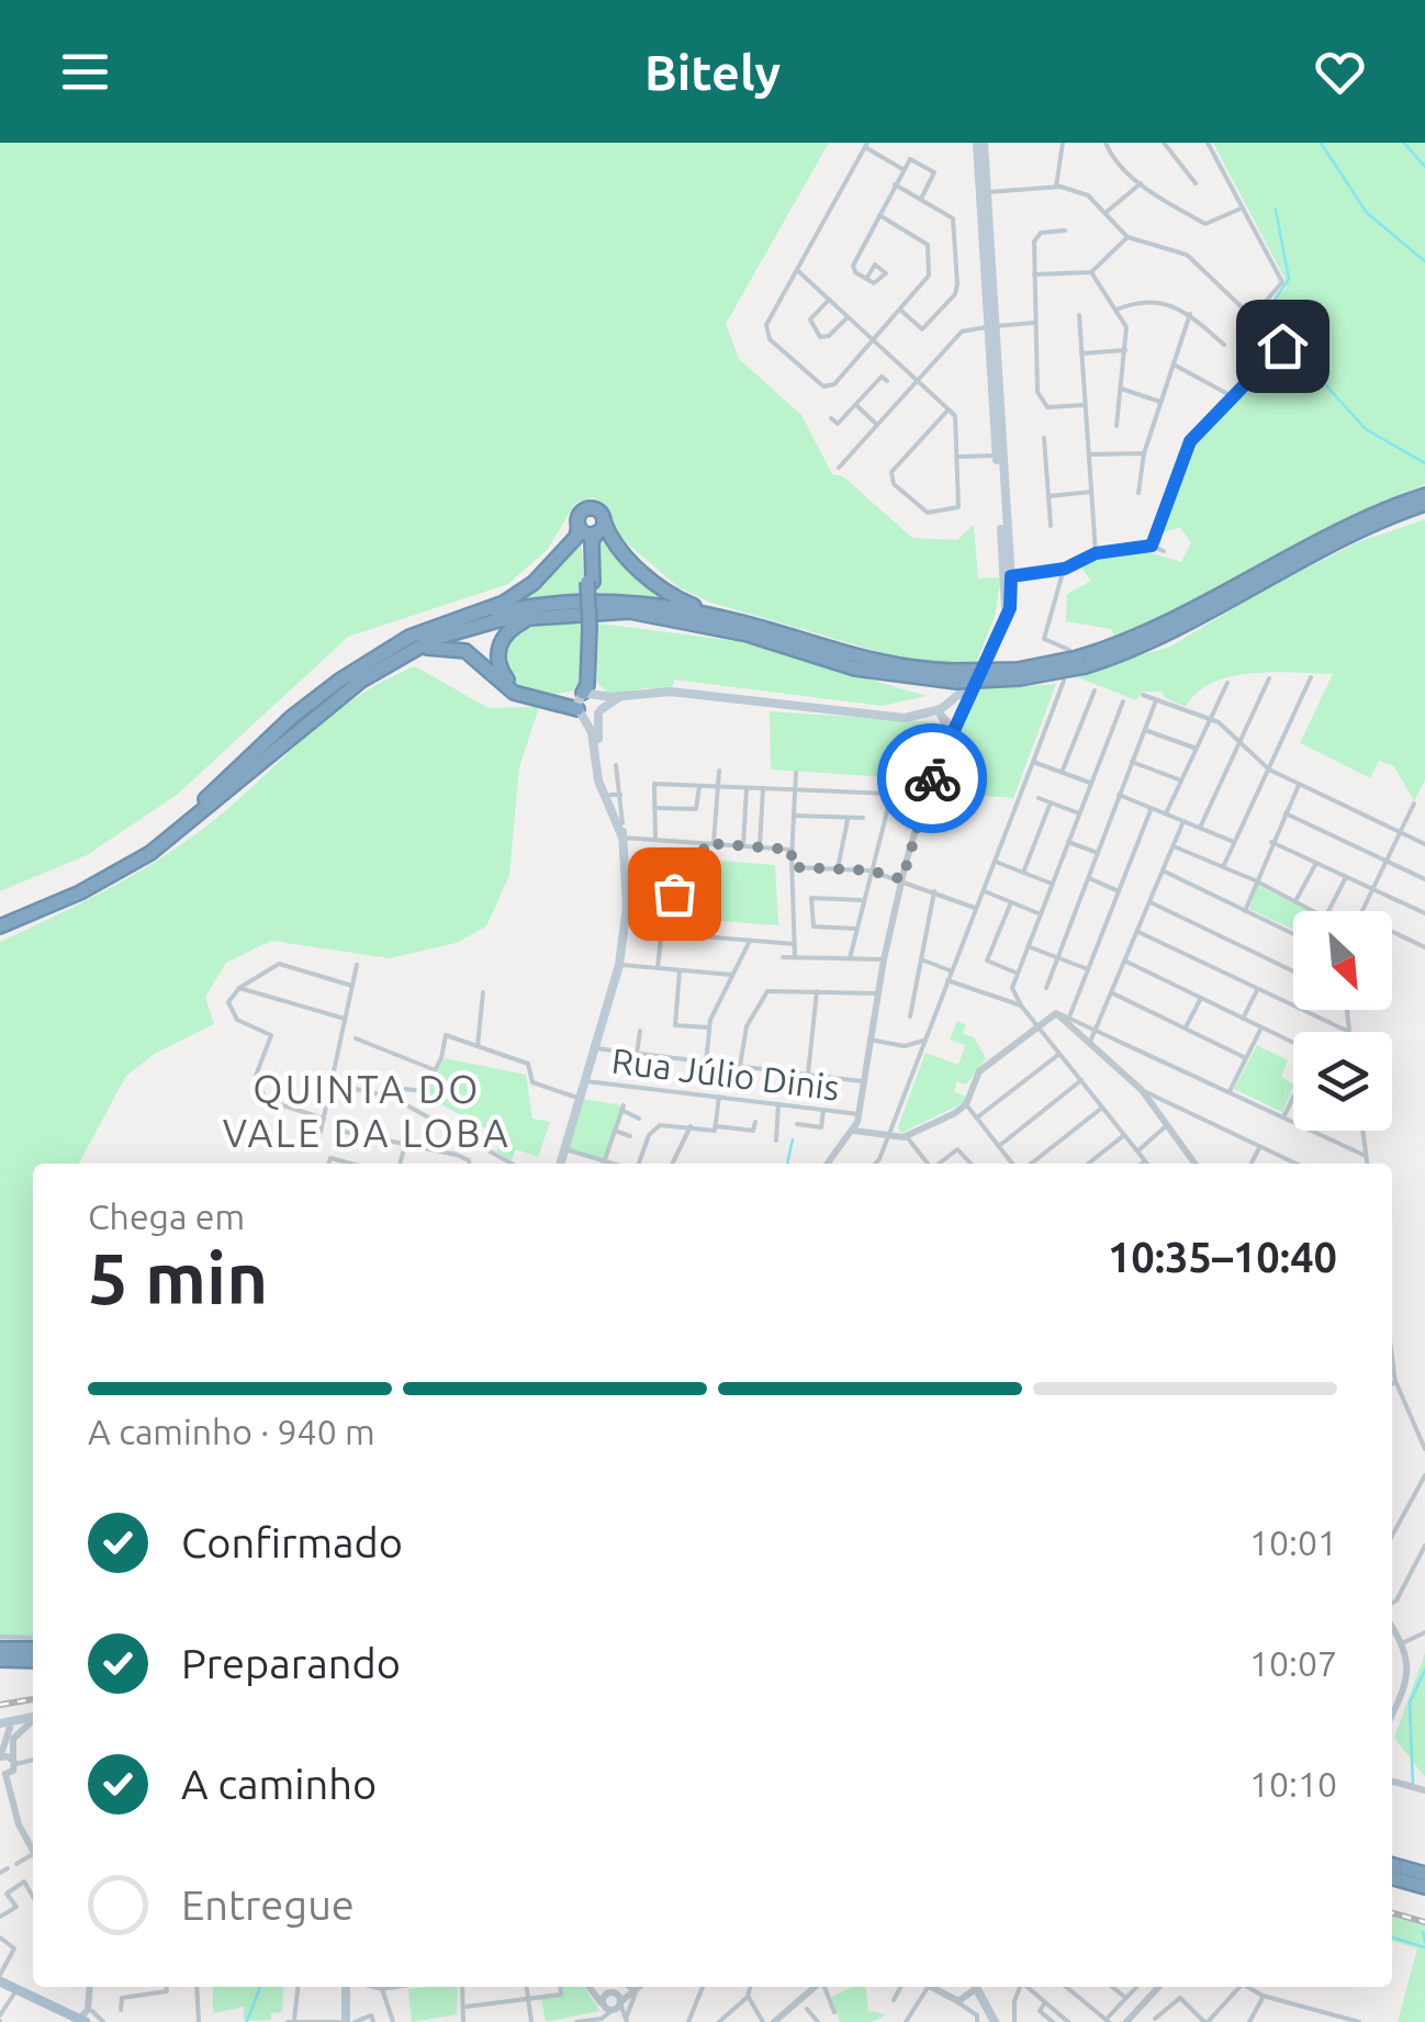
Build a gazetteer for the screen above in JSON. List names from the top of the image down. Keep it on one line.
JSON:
{"streets":{"street":["Rua Júlio Dinis"]},"districts":["QUINTA DO VALE DA LOBA"],"north":"bottom right","page":{"header":"Bitely","heading":["5 min","Chega em","10:35–10:40"],"bar":"A caminho · 940 m","list":[["Confirmado","10:01"],["Preparando","10:07"],["A caminho","10:10"],"Entregue"]}}
